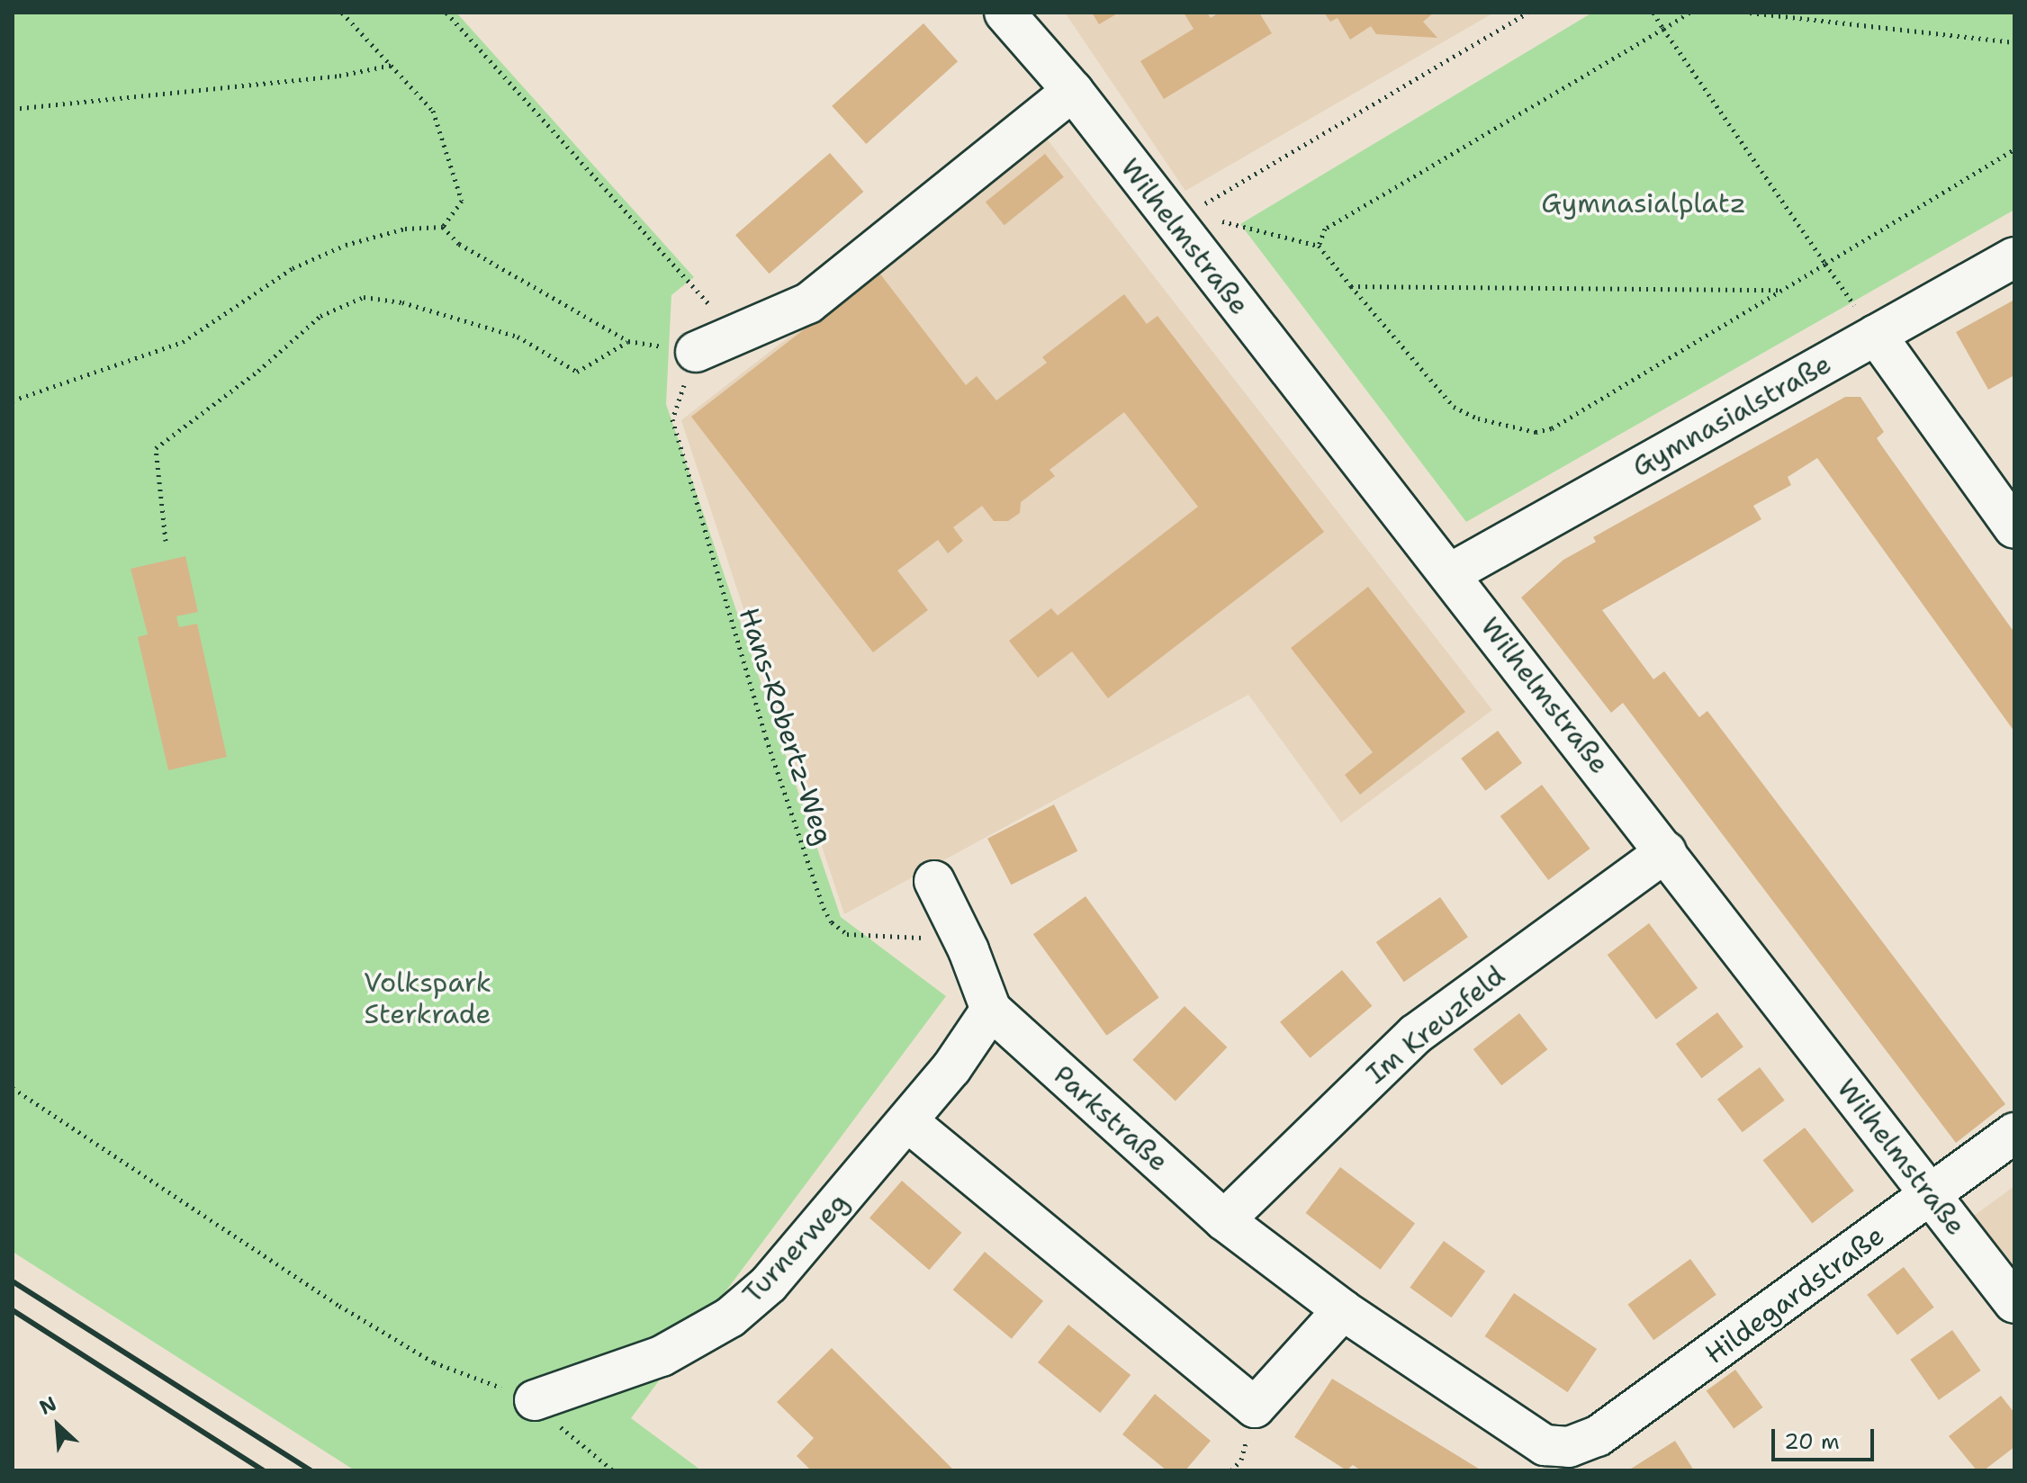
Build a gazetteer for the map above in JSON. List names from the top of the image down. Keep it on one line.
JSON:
{"streets":{"street":["Wilhelmstraße","Gymnasialstraße","Im Kreuzfeld","Parkstraße","Turnerweg","Hildegardstraße"],"path":["Hans-Robertz-Weg"]},"crossings":[["Wilhelmstraße","Gymnasialstraße"],["Wilhelmstraße","Im Kreuzfeld"],["Wilhelmstraße","Hildegardstraße"],["Im Kreuzfeld","Parkstraße"],["Parkstraße","Turnerweg"],["Parkstraße","Hildegardstraße"]],"parks":["Gymnasialplatz","Volkspark Sterkrade"],"scale_bar":"20 m","north":"top left"}
